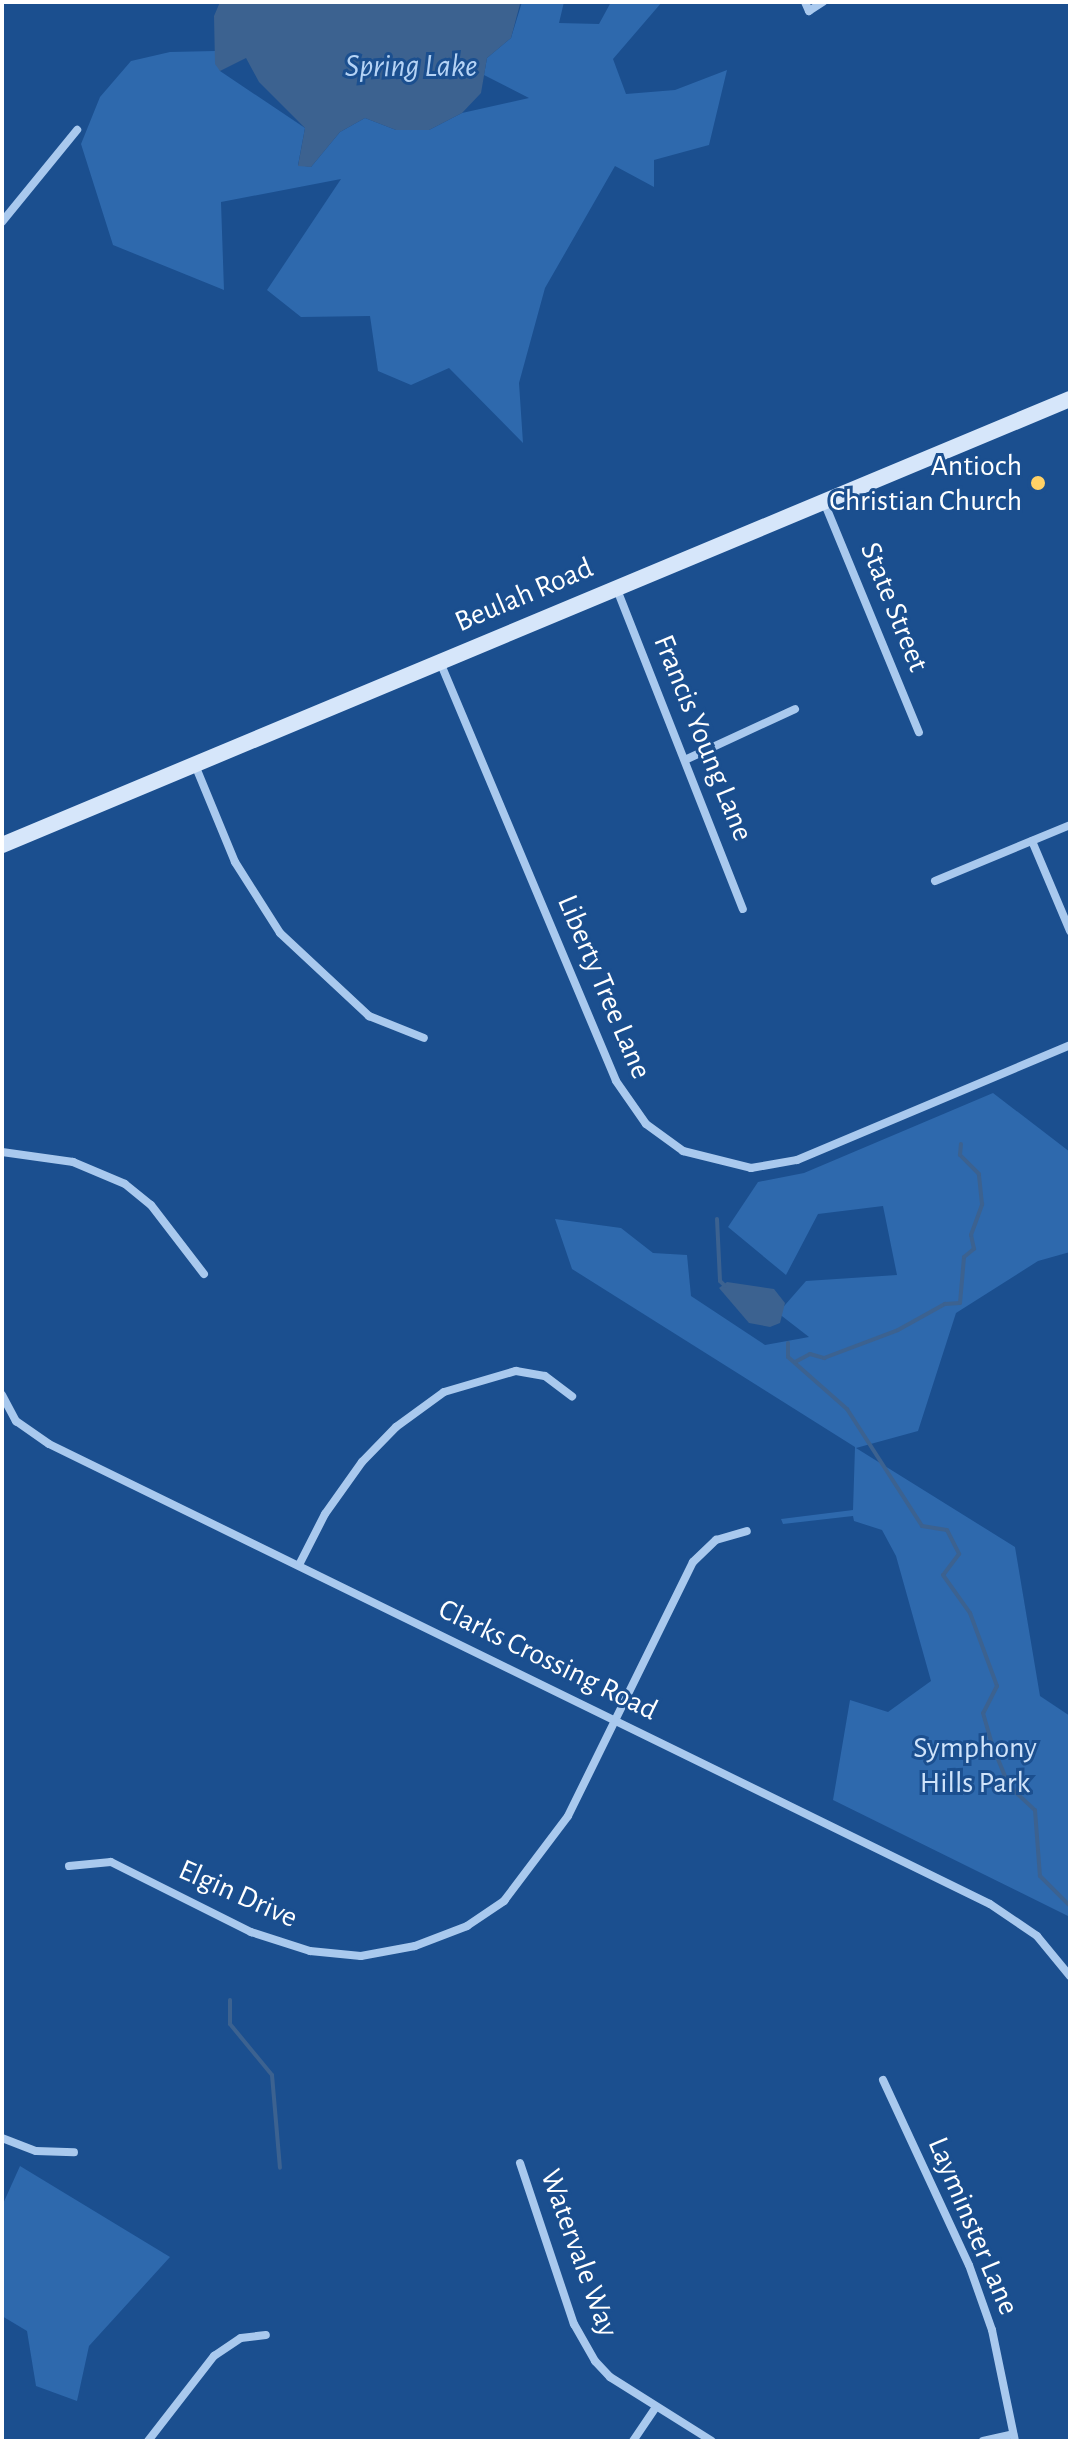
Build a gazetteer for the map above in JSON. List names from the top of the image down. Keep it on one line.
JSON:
{"streets":{"main road":["Beulah Road"],"street":["State Street","Francis Young Lane","Liberty Tree Lane","Clarks Crossing Road","Elgin Drive","Layminster Lane","Watervale Way"]},"crossings":[["Beulah Road","State Street"],["Beulah Road","Francis Young Lane"],["Beulah Road","Liberty Tree Lane"],["Clarks Crossing Road","Elgin Drive"]],"water":["Spring Lake"],"parks":["Symphony Hills Park"],"places":["Antioch Christian Church"]}
